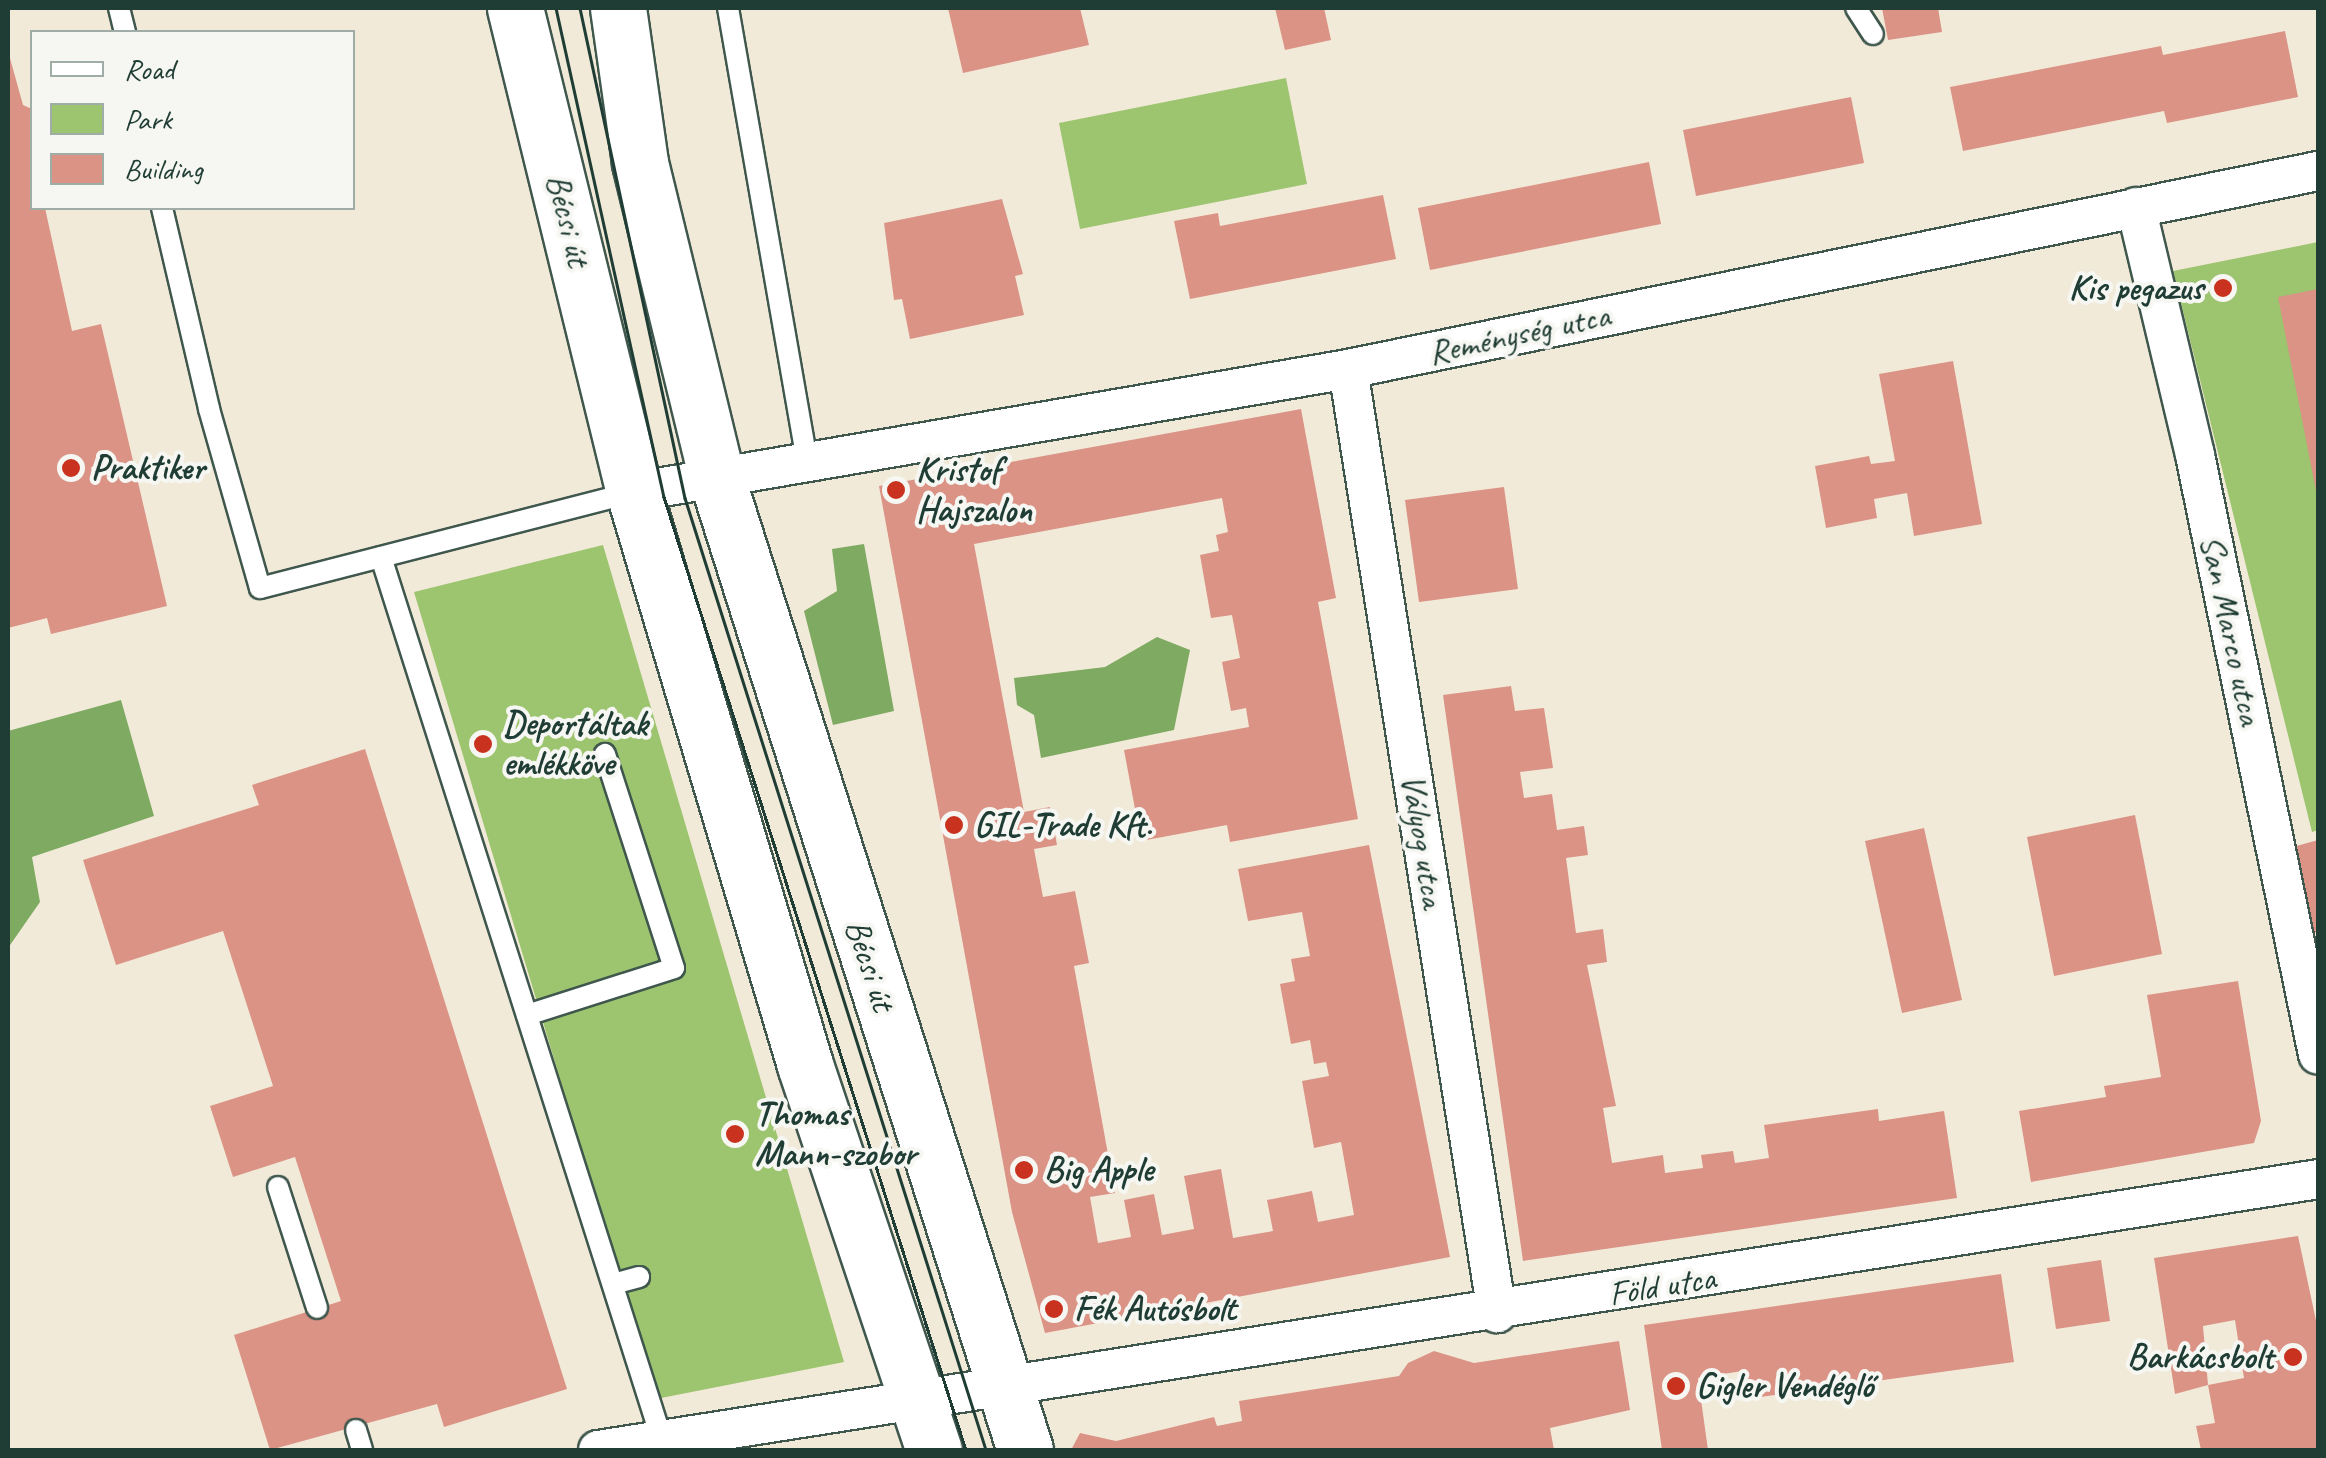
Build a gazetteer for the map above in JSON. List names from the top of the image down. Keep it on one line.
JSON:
{"streets":{"main road":["Bécsi út"],"street":["Reménység utca","San Marco utca","Vályog utca","Föld utca"]},"crossings":[["Bécsi út","Reménység utca"],["Bécsi út","Föld utca"],["Reménység utca","San Marco utca"],["Reménység utca","Vályog utca"],["Vályog utca","Föld utca"]],"places":["Kis pegazus","Praktiker","Kristof Hajszalon","Deportáltak emlékköve","GIL-Trade Kft.","Thomas Mann-szobor","Big Apple","Fék Autósbolt","Barkácsbolt","Gigler Vendéglő"],"legend":["Road","Park","Building"]}
